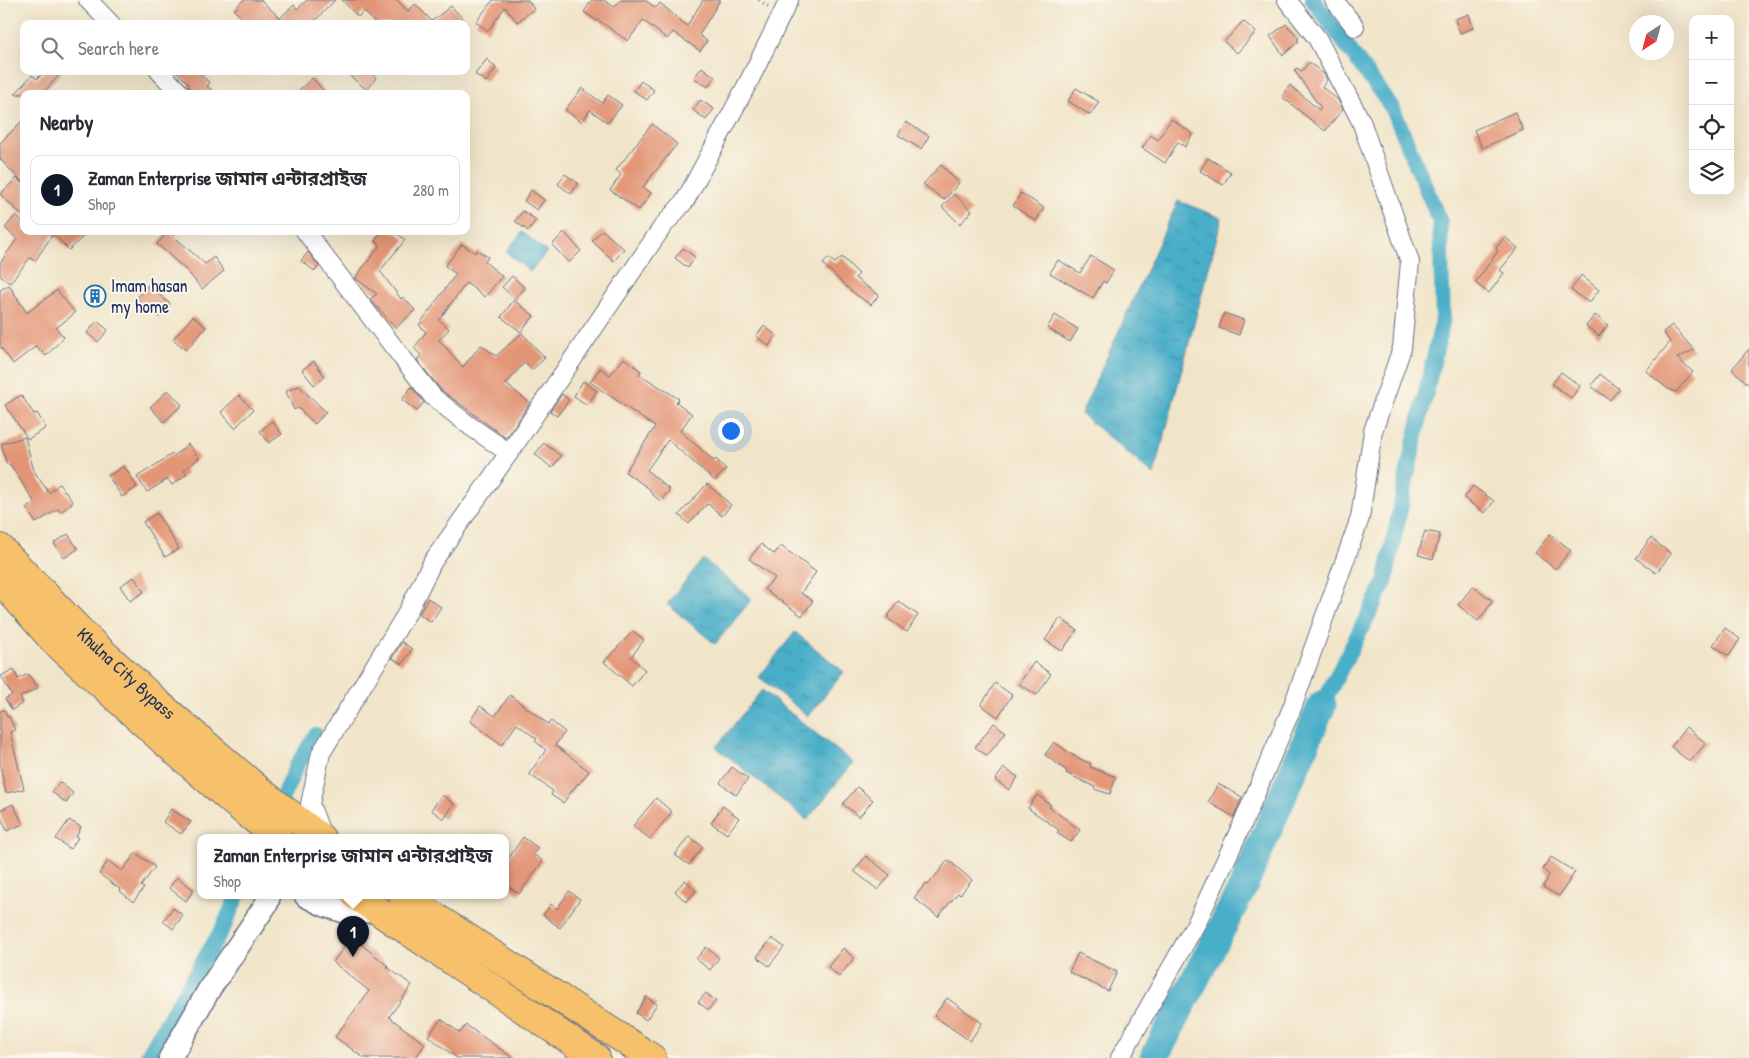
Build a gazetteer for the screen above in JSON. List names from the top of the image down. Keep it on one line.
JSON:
{"streets":{"highway":["Khulna City Bypass"]},"places":{"building":["Imam hasan my home"]},"north":"bottom left","page":{"map_buttons":["+","−"],"search":"Search here","heading":"Nearby","list":[{"mark":"1","name":"Zaman Enterprise জামান এন্টারপ্রাইজ","note":"Shop","value":"280 m"}],"popup":["Zaman Enterprise জামান এন্টারপ্রাইজ","Shop"],"pins":"1"}}
